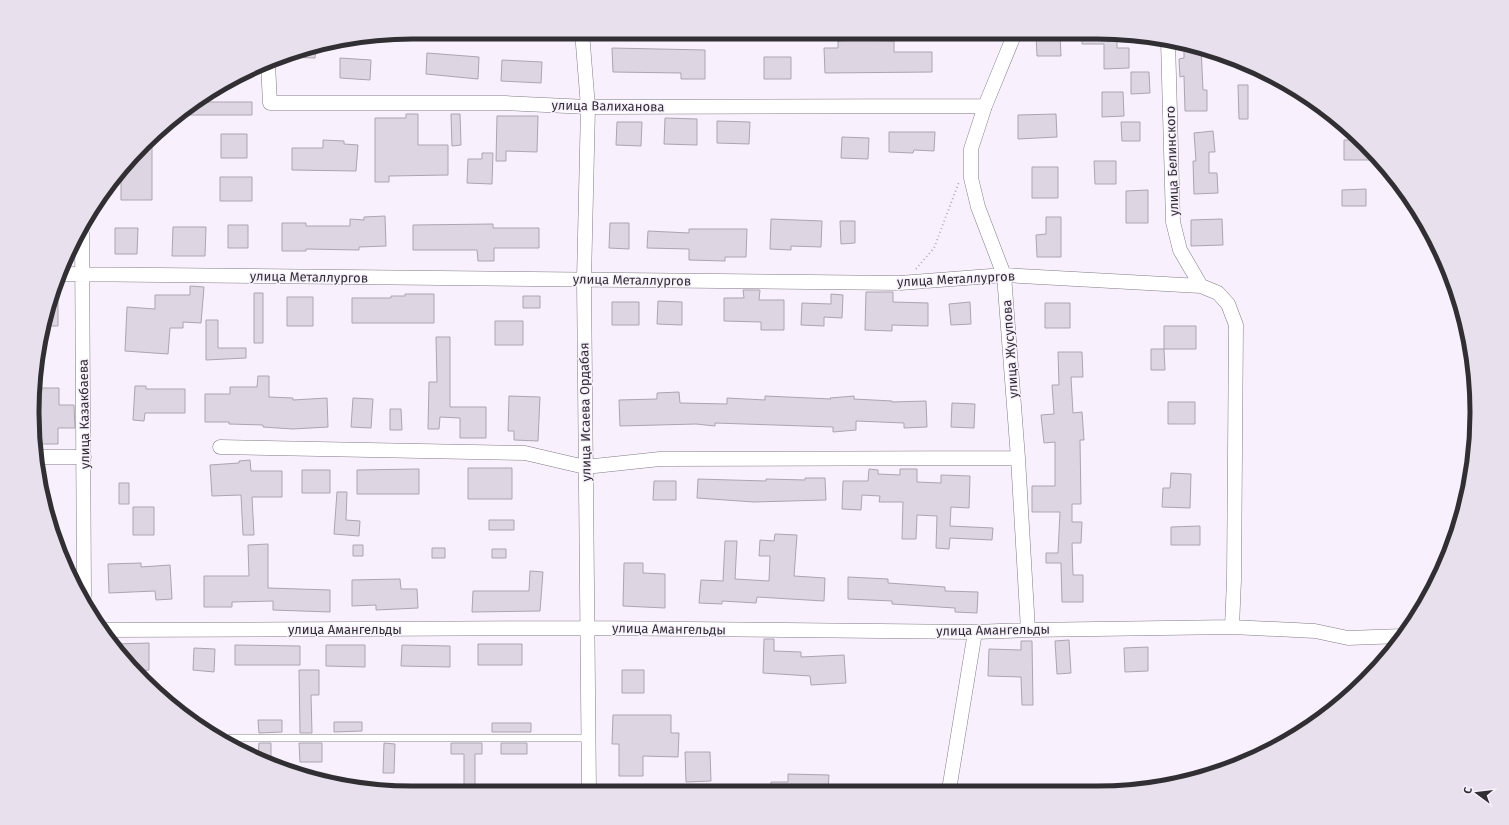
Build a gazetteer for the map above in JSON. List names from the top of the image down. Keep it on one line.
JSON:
{"streets":{"street":["улица Валиханова","улица Белинского","улица Металлургов","улица Жусупова","улица Исаева Ордабая","улица Казакбаева","улица Амангельды"]},"crossings":[["улица Валиханова","улица Жусупова"],["улица Валиханова","улица Исаева Ордабая"],["улица Белинского","улица Металлургов"],["улица Металлургов","улица Жусупова"],["улица Металлургов","улица Исаева Ордабая"],["улица Металлургов","улица Казакбаева"],["улица Жусупова","улица Амангельды"],["улица Исаева Ордабая","улица Амангельды"]],"north":"left"}
